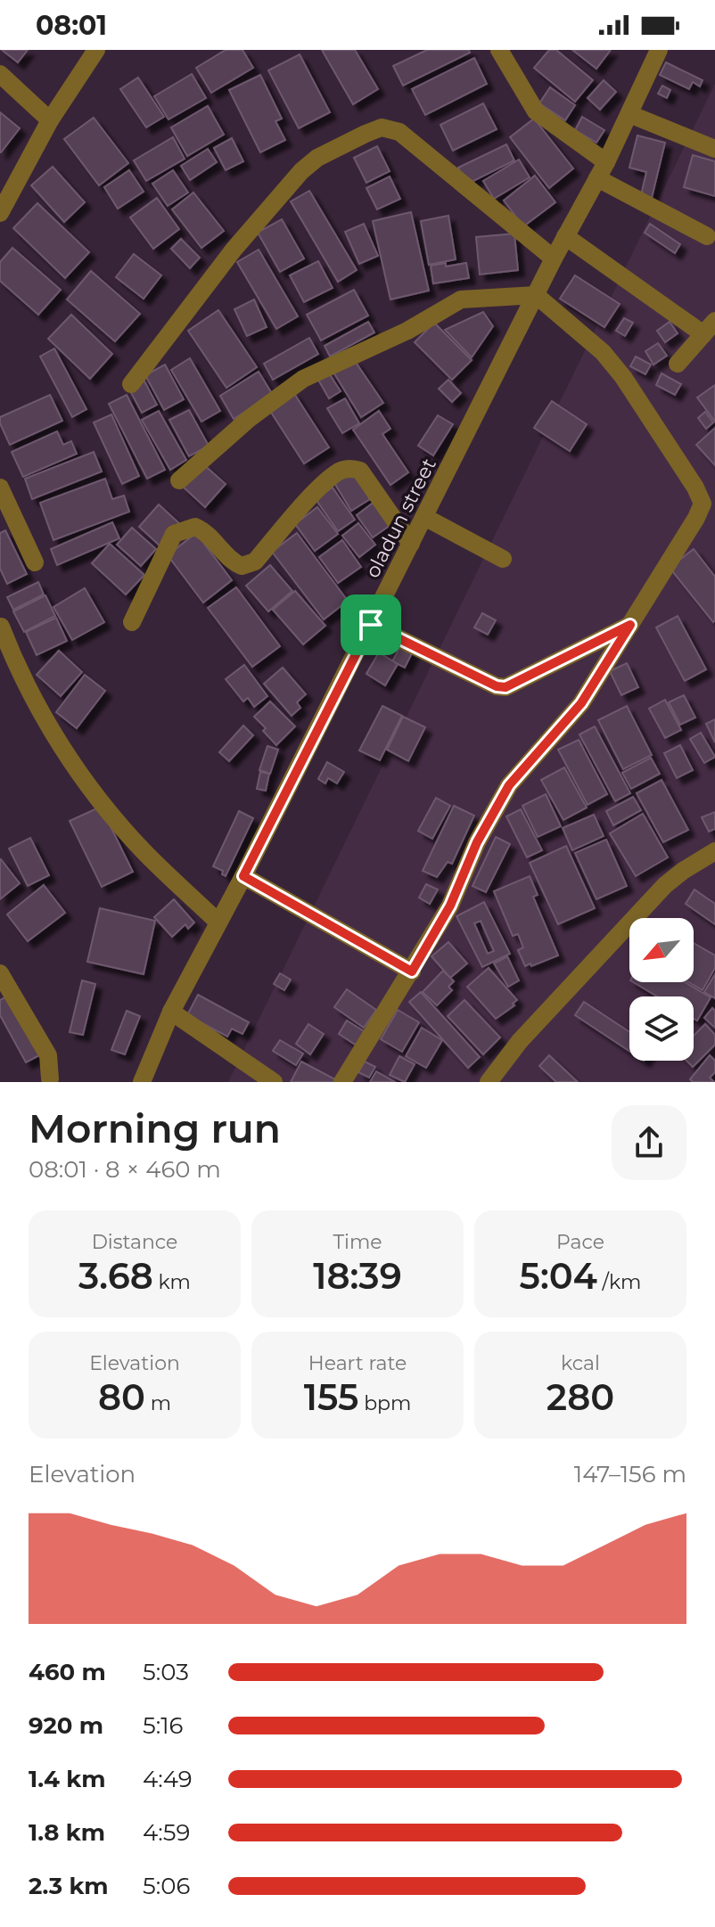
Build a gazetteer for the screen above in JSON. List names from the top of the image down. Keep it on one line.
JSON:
{"streets":{"street":["oladun street"]},"north":"bottom left","page":{"status":"08:01","heading":["Morning run","08:01 · 8 × 460 m"],"stats":[["Distance","3.68 km"],["Time","18:39"],["Pace","5:04 /km"],["Elevation","80 m"],["Heart rate","155 bpm"],["kcal","280"]],"chart":["Elevation","147–156 m"],"list":[{"name":"460 m","note":"5:03"},{"name":"920 m","note":"5:16"},{"name":"1.4 km","note":"4:49"},{"name":"1.8 km","note":"4:59"},{"name":"2.3 km","note":"5:06"}]}}
